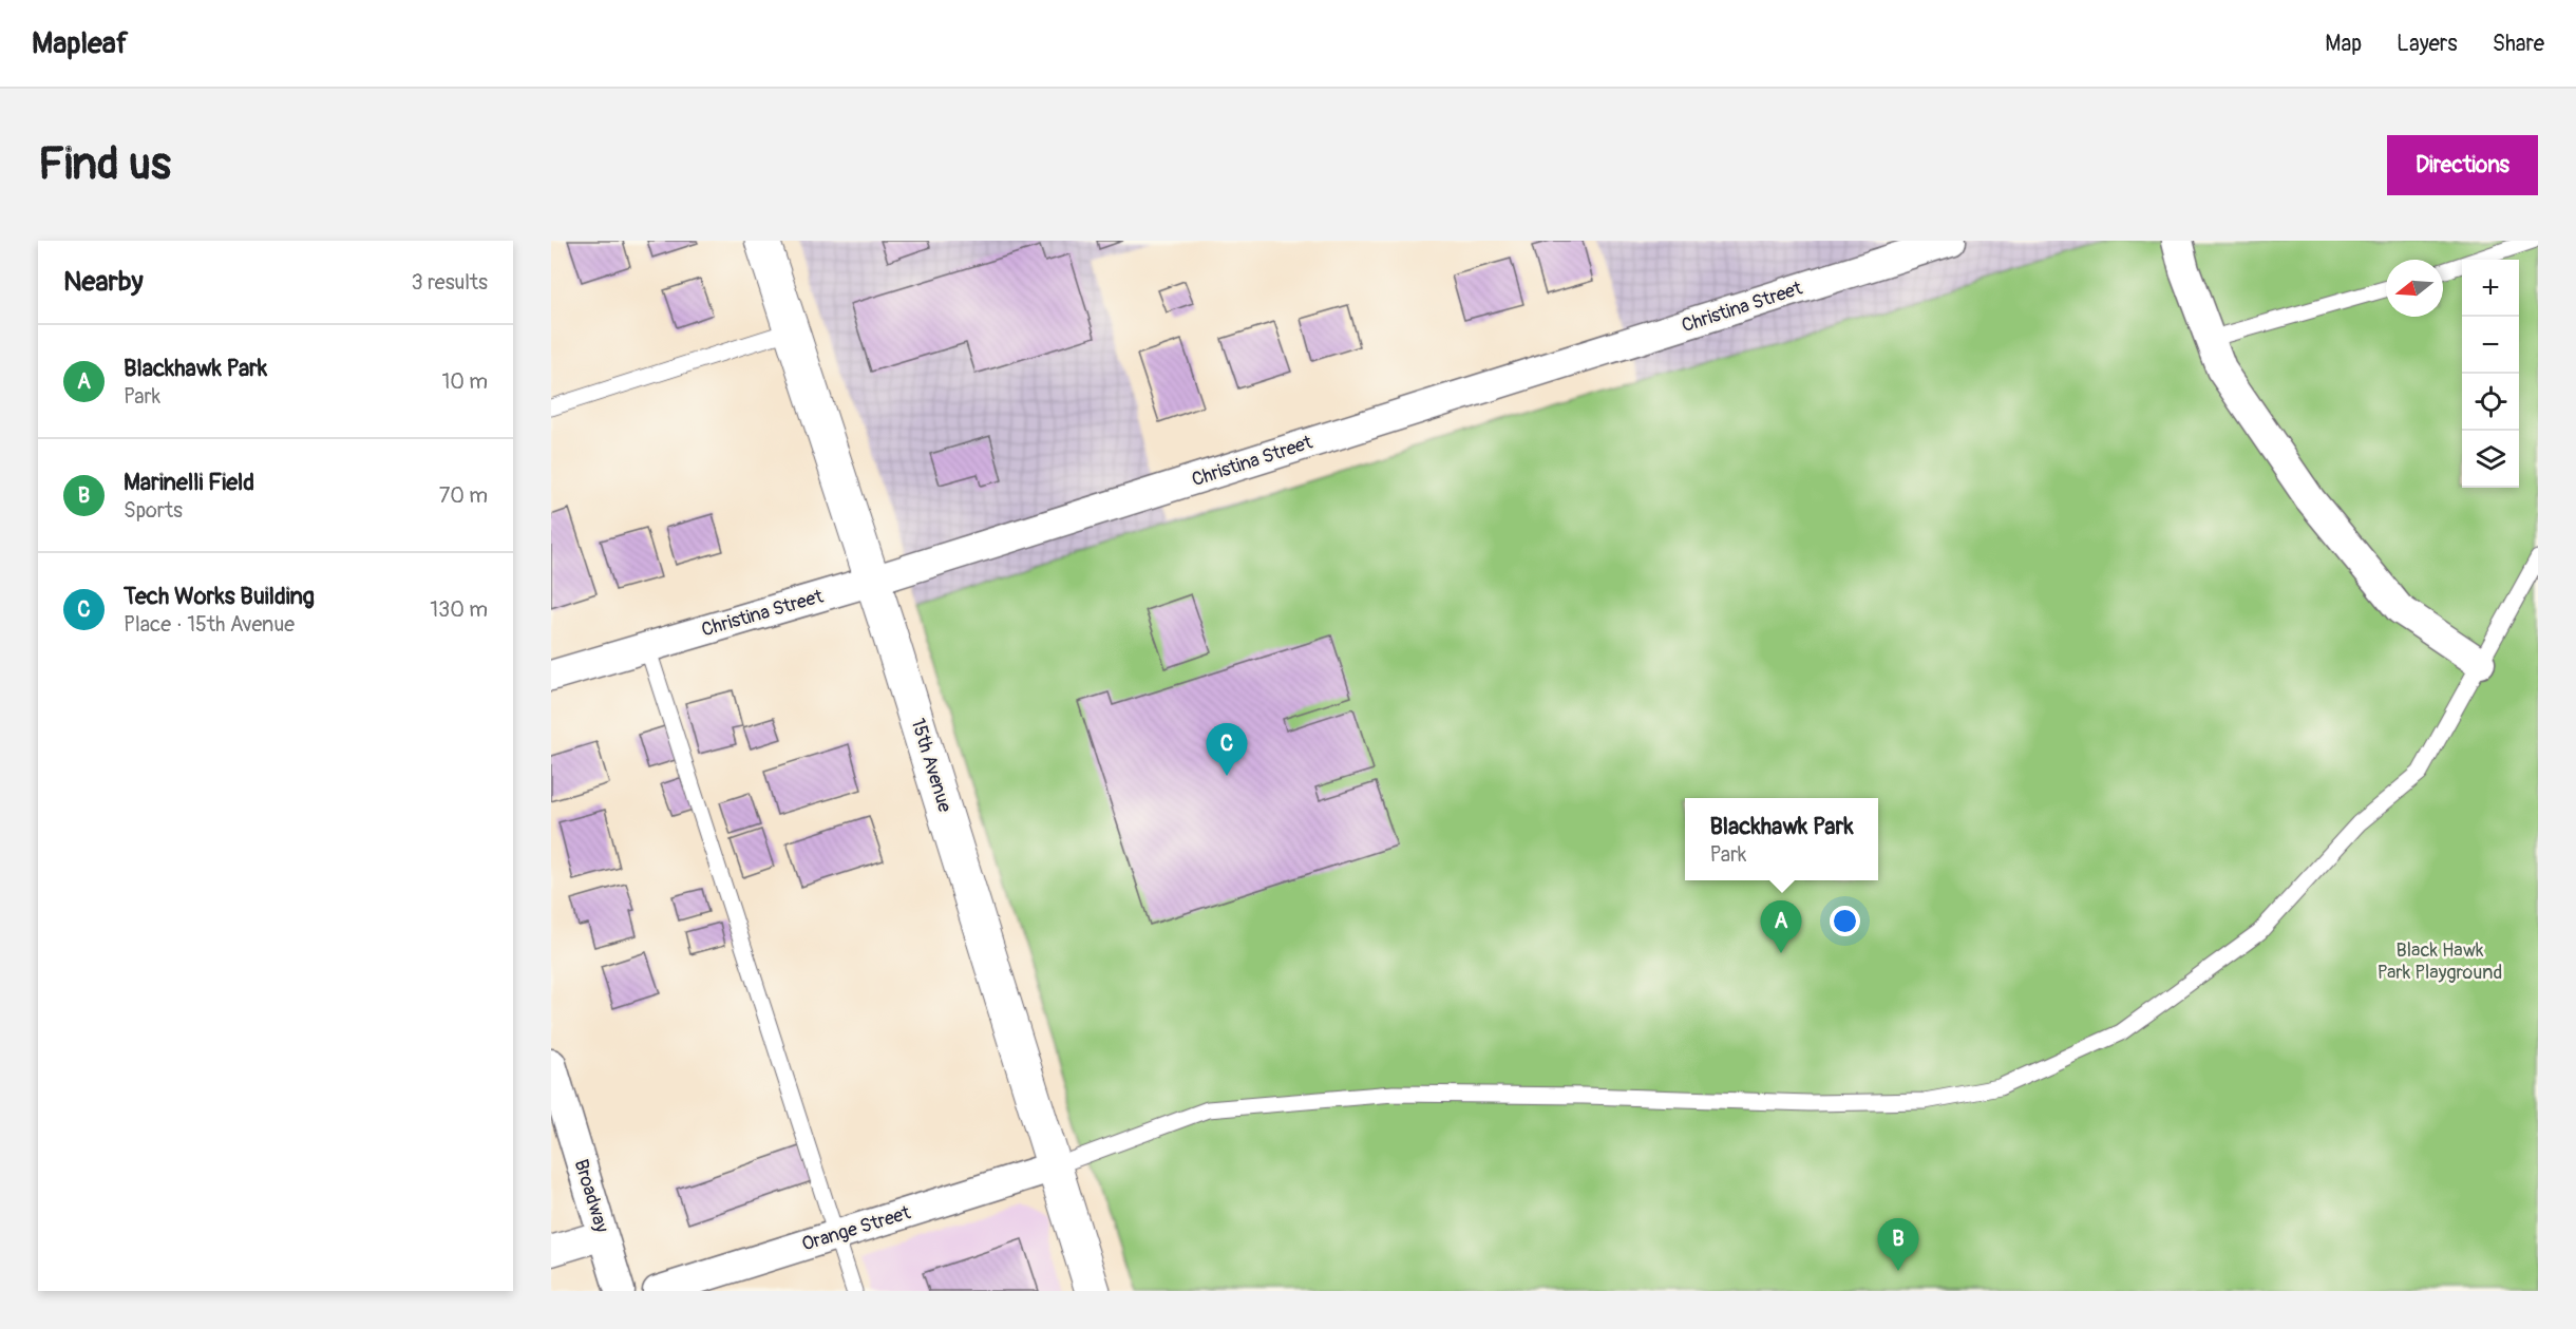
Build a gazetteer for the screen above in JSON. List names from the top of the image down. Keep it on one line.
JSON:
{"streets":{"main road":["15th Avenue"],"street":["Christina Street","Broadway","Orange Street"]},"crossings":[["Christina Street","15th Avenue"],["15th Avenue","Orange Street"]],"parks":["Black Hawk Park Playground"],"north":"left","page":{"header":"Mapleaf","nav":["Map","Layers","Share"],"buttons":"Directions","title":"Find us","heading":["Nearby","3 results"],"map_buttons":["+","−"],"list":[{"mark":"A","name":"Blackhawk Park","note":"Park","value":"10 m"},{"mark":"B","name":"Marinelli Field","note":"Sports","value":"70 m"},{"mark":"C","name":"Tech Works Building","note":"Place · 15th Avenue","value":"130 m"}],"pins":["C","A","B"],"popup":["Blackhawk Park","Park"]}}
